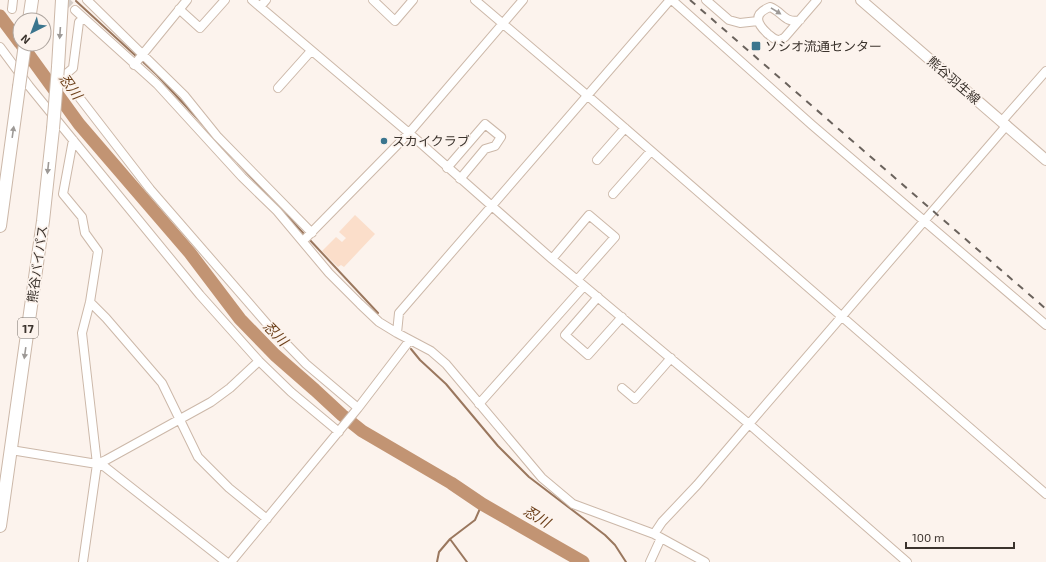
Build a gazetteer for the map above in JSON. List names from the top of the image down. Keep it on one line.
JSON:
{"streets":{"highway":["熊谷バイパス","17"],"main road":["熊谷羽生線"]},"water":["忍川"],"places":{"transit":["ソシオ流通センター"],"other":["スカイクラブ"]},"scale_bar":"100 m","north":"bottom left"}
